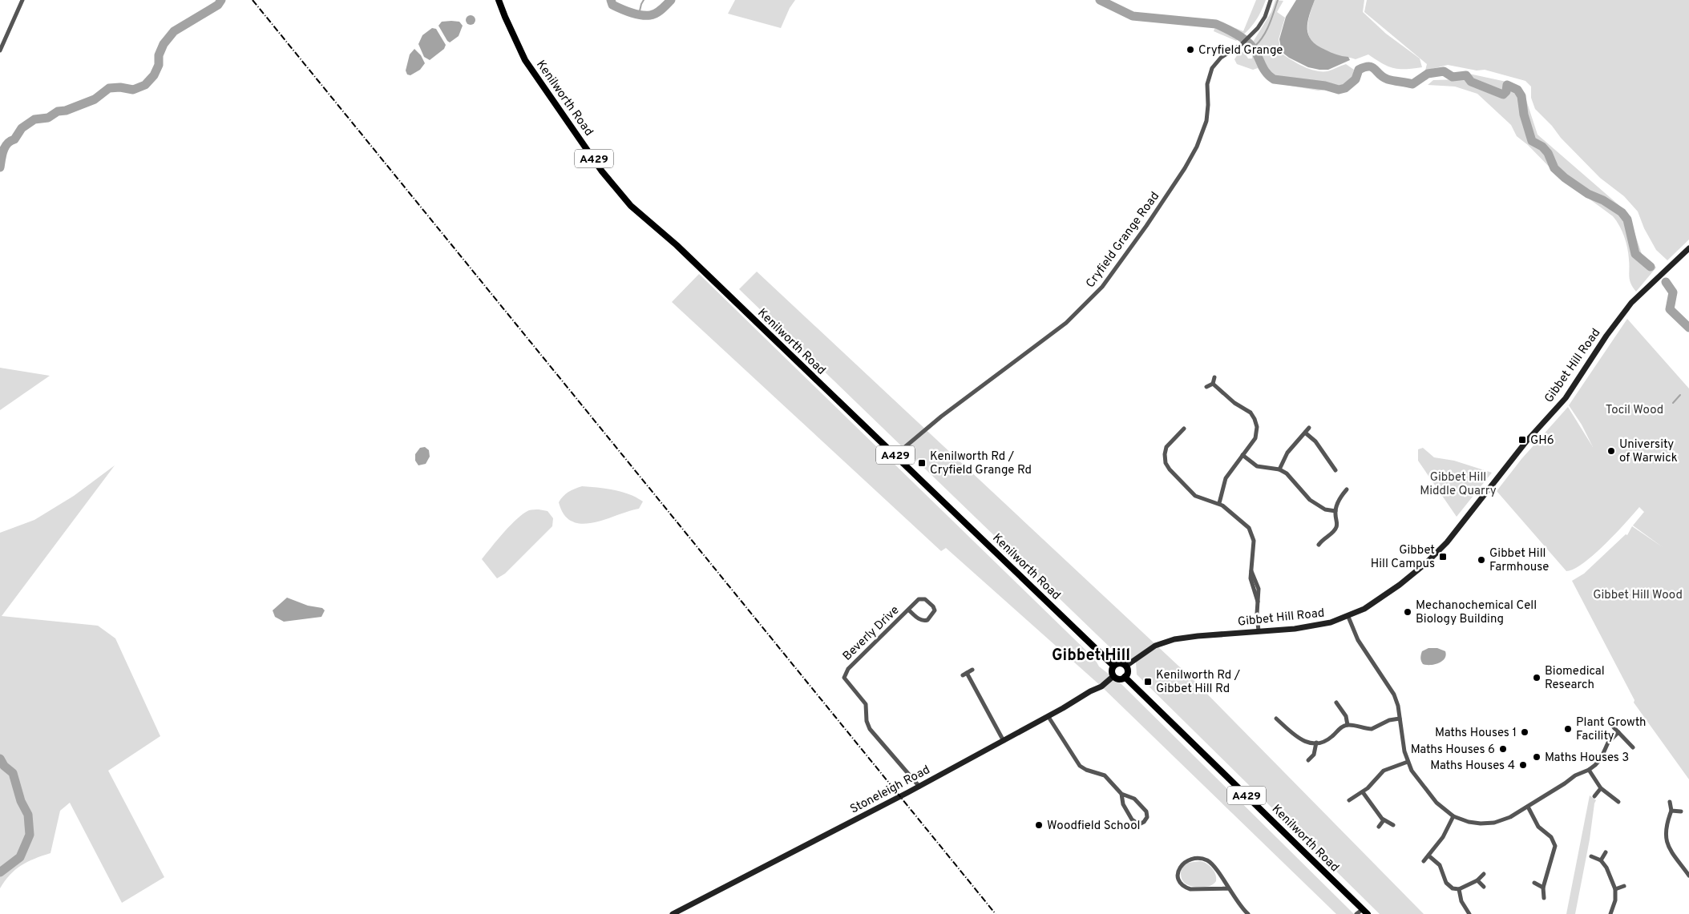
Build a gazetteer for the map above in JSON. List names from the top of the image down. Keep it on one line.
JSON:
{"streets":{"main road":["Kenilworth Road","A429"],"street":["Cryfield Grange Road","Gibbet Hill Road","Beverly Drive","Stoneleigh Road"]},"crossings":[["Kenilworth Road","Cryfield Grange Road"],["Kenilworth Road","Gibbet Hill Road"],["Kenilworth Road","Stoneleigh Road"],["Gibbet Hill Road","Stoneleigh Road"],["Beverly Drive","Stoneleigh Road"]],"districts":["Gibbet Hill"],"parks":["Tocil Wood","Gibbet Hill Middle Quarry","Gibbet Hill Wood"],"places":{"other":["Cryfield Grange","University of Warwick","Gibbet Hill Farmhouse","Mechanochemical Cell Biology Building","Biomedical Research","Plant Growth Facility","Maths Houses 1","Maths Houses 6","Maths Houses 3","Maths Houses 4","Woodfield School"],"transit":["GH6","Kenilworth Rd / Cryfield Grange Rd","Gibbet Hill Campus","Kenilworth Rd / Gibbet Hill Rd"]}}
